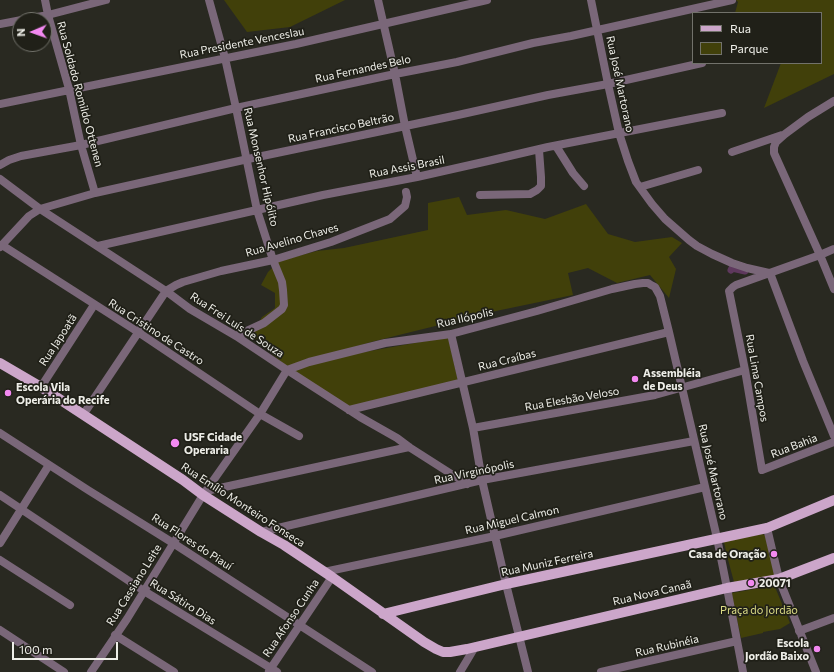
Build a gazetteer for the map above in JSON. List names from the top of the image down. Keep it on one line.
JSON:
{"streets":{"main road":["Rua Emílio Monteiro Fonseca","Rua Muniz Ferreira","Rua Nova Canaã"],"street":["Rua Presidente Venceslau","Rua Fernandes Belo","Rua José Martorano","Rua Soldado Romildo Ottenen","Rua Francisco Beltrão","Rua Monsenhor Hipólito","Rua Assis Brasil","Rua Avelino Chaves","Rua Ilópolis","Rua Frei Luís de Souza","Rua Cristino de Castro","Rua Japoatã","Rua Craíbas","Rua Lima Campos","Rua Elesbão Veloso","Rua Bahia","Rua Virginópolis","Rua Miguel Calmon","Rua Flores do Piauí","Rua Cassiano Leite","Rua Sátiro Dias","Rua Afonso Cunha","Rua Rubinéia"]},"crossings":[["Rua Presidente Venceslau","Rua Soldado Romildo Ottenen"],["Rua Presidente Venceslau","Rua Monsenhor Hipólito"],["Rua Fernandes Belo","Rua José Martorano"],["Rua Fernandes Belo","Rua Soldado Romildo Ottenen"],["Rua Fernandes Belo","Rua Monsenhor Hipólito"],["Rua José Martorano","Rua Francisco Beltrão"],["Rua José Martorano","Rua Assis Brasil"],["Rua José Martorano","Rua Ilópolis"],["Rua José Martorano","Rua Craíbas"],["Rua José Martorano","Rua Lima Campos"],["Rua José Martorano","Rua Elesbão Veloso"],["Rua José Martorano","Rua Virginópolis"],["Rua José Martorano","Rua Miguel Calmon"],["Rua José Martorano","Rua Muniz Ferreira"],["Rua José Martorano","Rua Nova Canaã"],["Rua José Martorano","Rua Rubinéia"],["Rua Soldado Romildo Ottenen","Rua Francisco Beltrão"],["Rua Francisco Beltrão","Rua Monsenhor Hipólito"],["Rua Francisco Beltrão","Rua Frei Luís de Souza"],["Rua Francisco Beltrão","Rua Cristino de Castro"],["Rua Monsenhor Hipólito","Rua Assis Brasil"],["Rua Monsenhor Hipólito","Rua Avelino Chaves"],["Rua Monsenhor Hipólito","Rua Frei Luís de Souza"],["Rua Assis Brasil","Rua Frei Luís de Souza"],["Rua Avelino Chaves","Rua Frei Luís de Souza"],["Rua Ilópolis","Rua Frei Luís de Souza"],["Rua Ilópolis","Rua Cassiano Leite"],["Rua Frei Luís de Souza","Rua Craíbas"],["Rua Frei Luís de Souza","Rua Virginópolis"],["Rua Frei Luís de Souza","Rua Cassiano Leite"],["Rua Cristino de Castro","Rua Japoatã"],["Rua Cristino de Castro","Rua Cassiano Leite"],["Rua Japoatã","Rua Emílio Monteiro Fonseca"],["Rua Lima Campos","Rua Elesbão Veloso"],["Rua Lima Campos","Rua Bahia"],["Rua Virginópolis","Rua Emílio Monteiro Fonseca"],["Rua Emílio Monteiro Fonseca","Rua Miguel Calmon"],["Rua Emílio Monteiro Fonseca","Rua Muniz Ferreira"],["Rua Emílio Monteiro Fonseca","Rua Cassiano Leite"],["Rua Emílio Monteiro Fonseca","Rua Nova Canaã"],["Rua Emílio Monteiro Fonseca","Rua Afonso Cunha"],["Rua Miguel Calmon","Rua Afonso Cunha"],["Rua Flores do Piauí","Rua Cassiano Leite"],["Rua Flores do Piauí","Rua Afonso Cunha"],["Rua Cassiano Leite","Rua Sátiro Dias"],["Rua Sátiro Dias","Rua Afonso Cunha"]],"parks":["Praça do Jordão"],"places":["Assembléia de Deus","Escola Vila Operária do Recife","USF Cidade Operaria","Casa de Oração","20071","Escola Jordão Baixo"],"legend":["Rua","Parque"],"scale_bar":"100 m","north":"left"}
